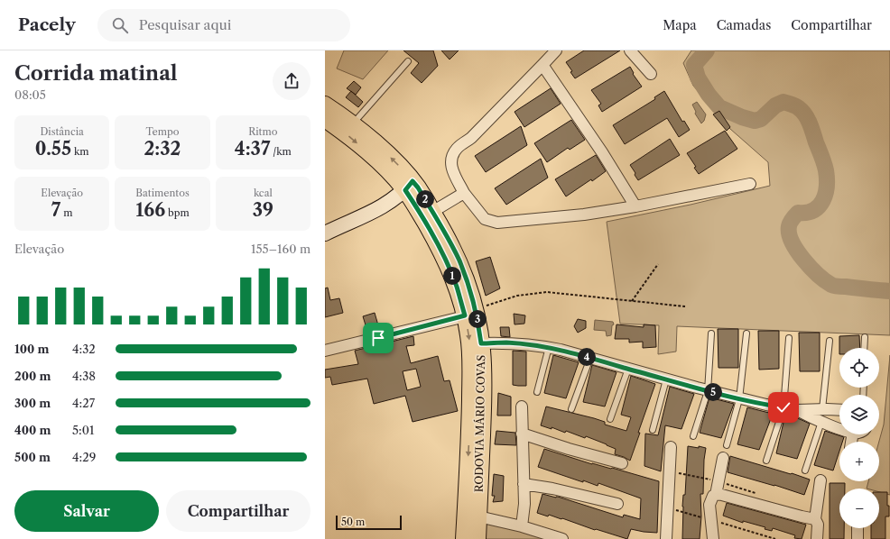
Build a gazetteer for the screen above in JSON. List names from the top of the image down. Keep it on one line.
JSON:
{"streets":{"main road":["RODOVIA MÁRIO COVAS"]},"scale_bar":"50 m","page":{"header":"Pacely","search":"Pesquisar aqui","nav":["Mapa","Camadas","Compartilhar"],"heading":["Corrida matinal","08:05"],"stats":[["Distância","0.55 km"],["Tempo","2:32"],["Ritmo","4:37 /km"],["Elevação","7 m"],["Batimentos","166 bpm"],["kcal","39"]],"pins":["2","1","3","4","5"],"chart":["Elevação","155–160 m"],"list":[{"name":"100 m","note":"4:32"},{"name":"200 m","note":"4:38"},{"name":"300 m","note":"4:27"},{"name":"400 m","note":"5:01"},{"name":"500 m","note":"4:29"}],"map_buttons":["+","−"],"buttons":["Salvar","Compartilhar"],"scale":"50 m"}}
